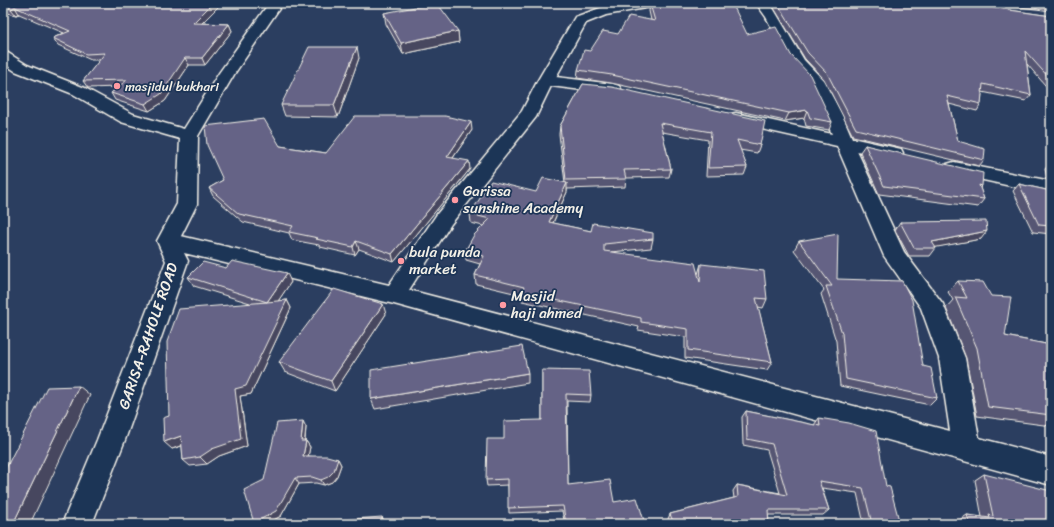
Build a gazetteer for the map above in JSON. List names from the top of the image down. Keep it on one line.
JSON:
{"streets":{"street":["GARISA-RAHOLE ROAD"]},"places":["masjidul bukhari","Garissa sunshine Academy","bula punda market","Masjid haji ahmed"]}
